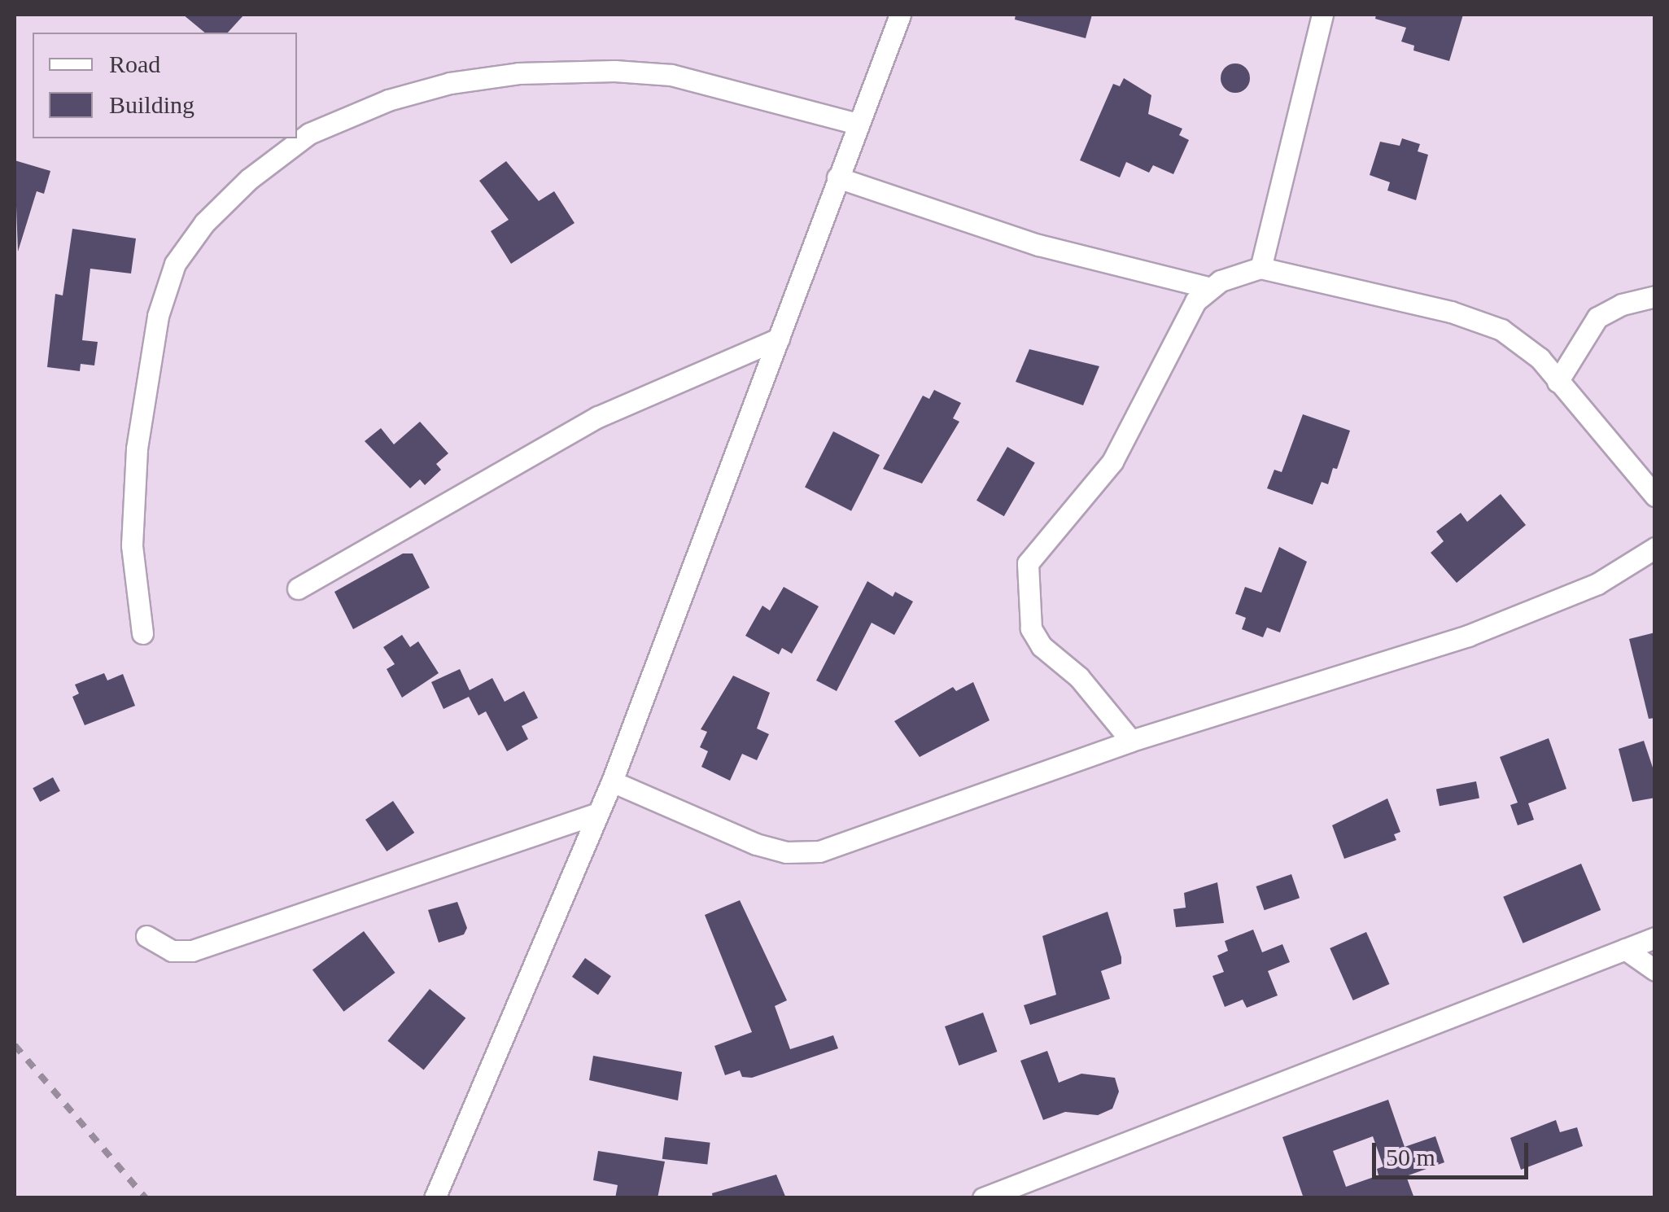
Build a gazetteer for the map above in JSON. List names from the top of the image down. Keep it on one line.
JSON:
{"legend":["Road","Building"],"scale_bar":"50 m"}
